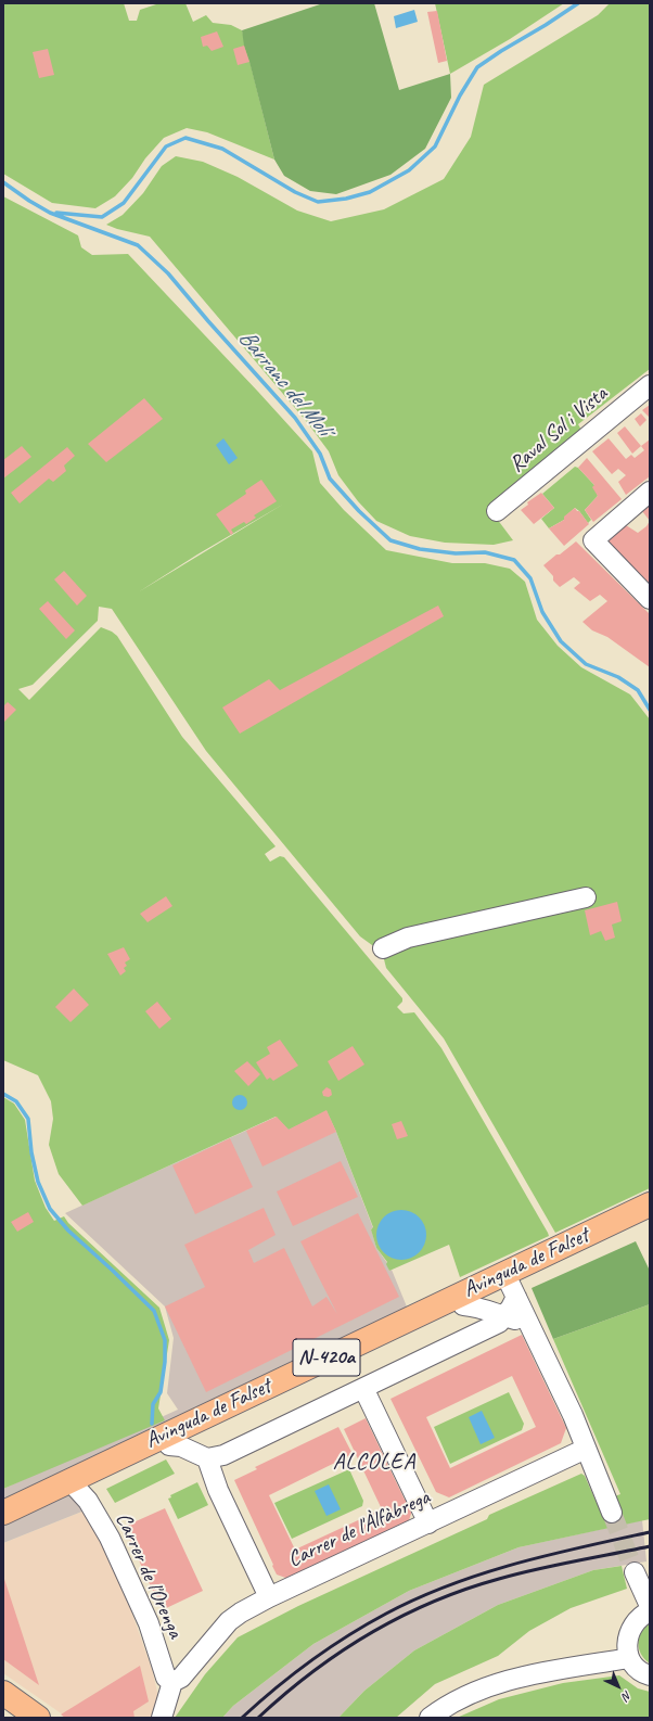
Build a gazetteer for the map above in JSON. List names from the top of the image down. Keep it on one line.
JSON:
{"streets":{"main road":["Avinguda de Falset","N-420a"],"street":["Raval Sol i Vista","Carrer de l'Àlfàbrega","Carrer de l'Orenga"]},"crossings":[["Avinguda de Falset","Carrer de l'Orenga"],["Carrer de l'Àlfàbrega","Carrer de l'Orenga"]],"districts":["ALCOLEA"],"water":["Barranc del Molí"],"north":"bottom right"}
